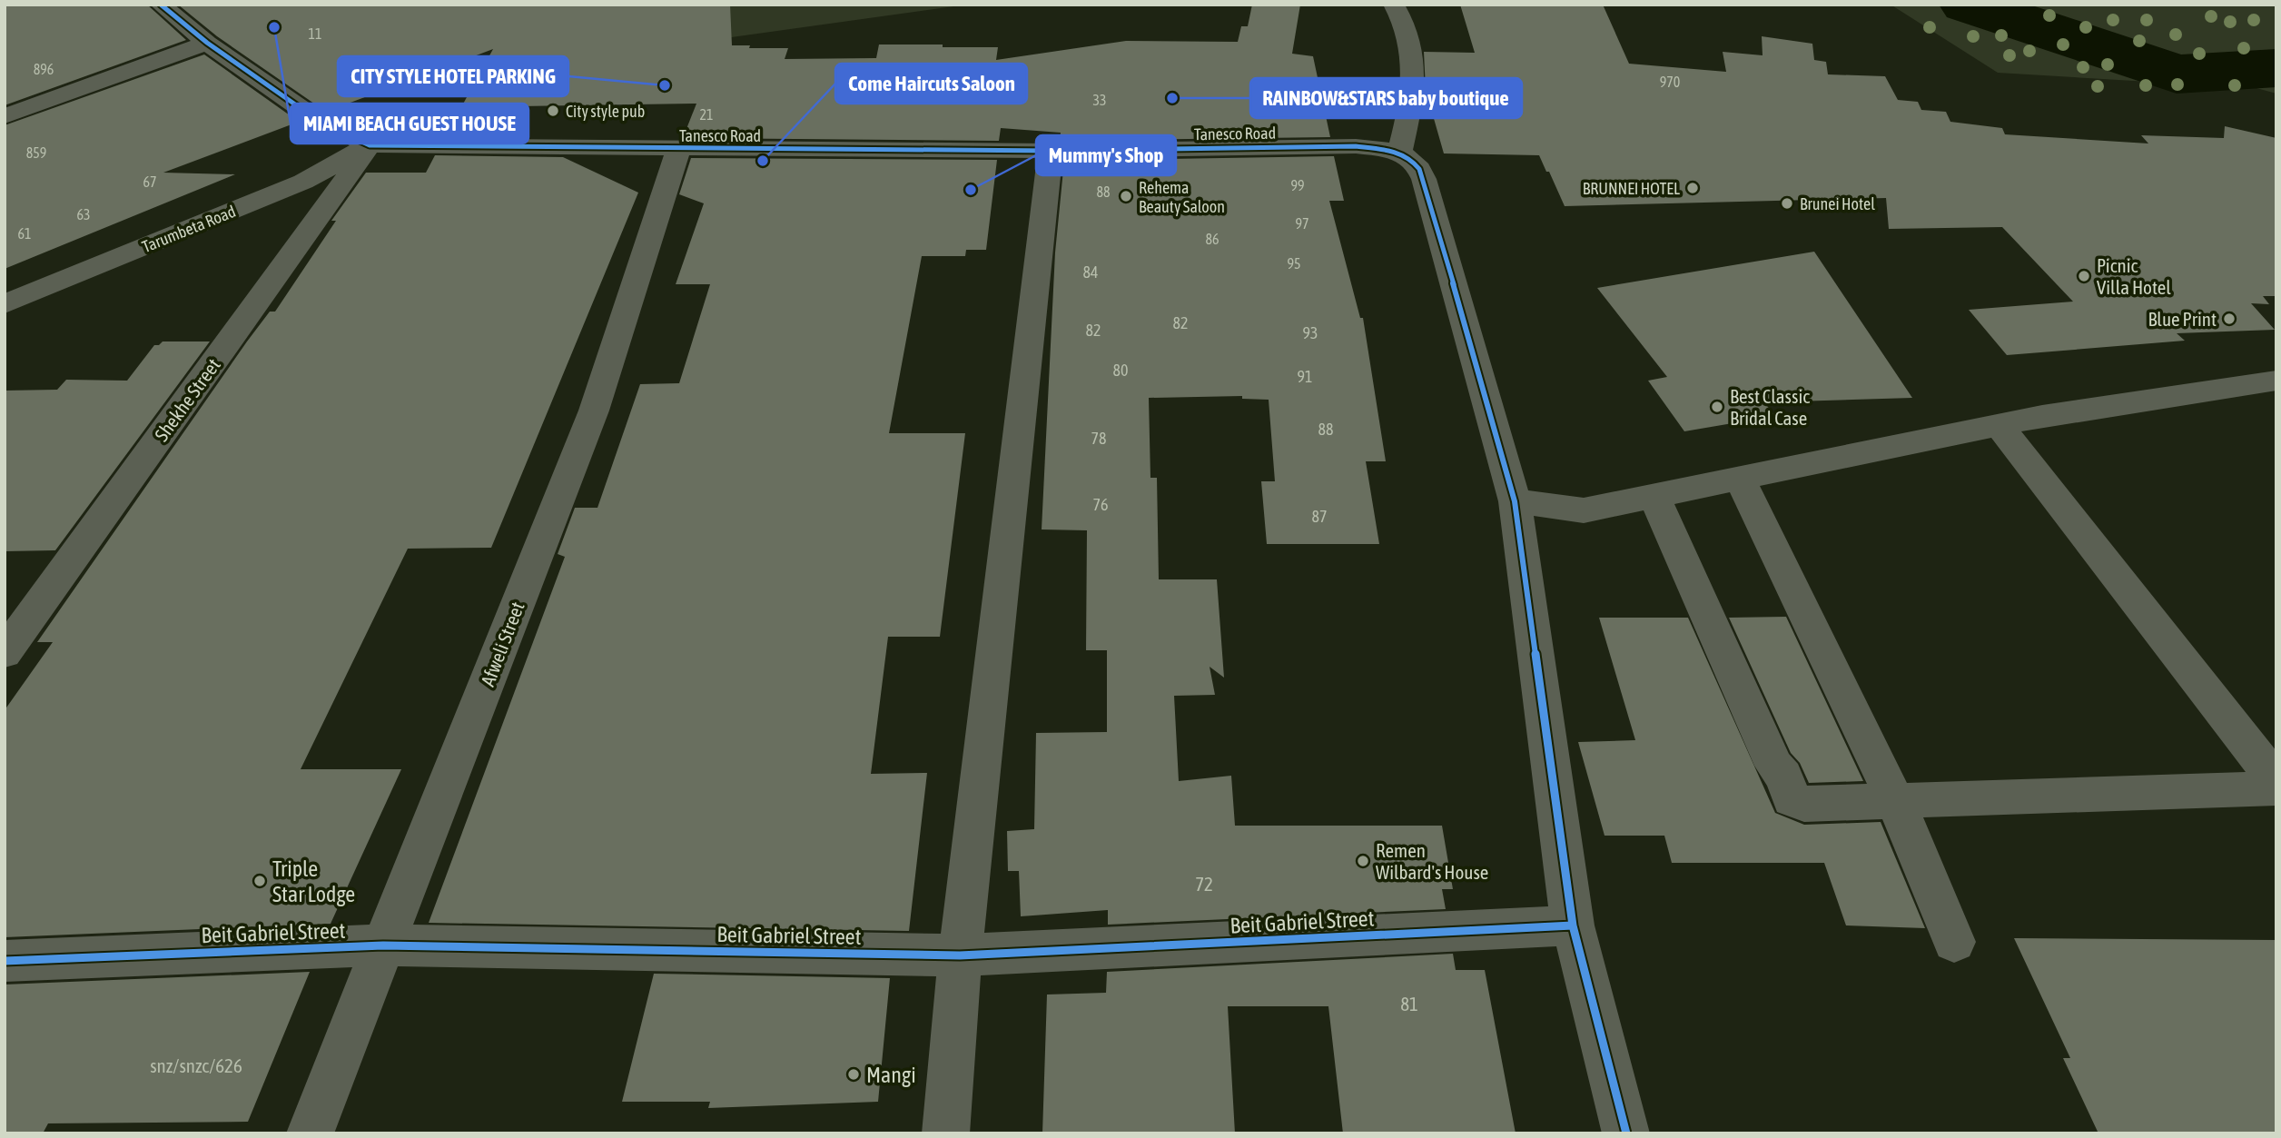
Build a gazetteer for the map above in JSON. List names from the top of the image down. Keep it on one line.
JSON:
{"streets":{"street":["Tanesco Road","Tarumbeta Road","Shekhe Street","Afweli Street","Beit Gabriel Street"]},"crossings":[["Tanesco Road","Tarumbeta Road"],["Tanesco Road","Shekhe Street"],["Tanesco Road","Afweli Street"],["Tarumbeta Road","Shekhe Street"],["Afweli Street","Beit Gabriel Street"]],"places":["MIAMI BEACH GUEST HOUSE","CITY STYLE HOTEL PARKING","RAINBOW&STARS baby boutique","City style pub","Come Haircuts Saloon","BRUNNEI HOTEL","Mummy's Shop","Rehema Beauty Saloon","Brunei Hotel","Picnic Villa Hotel","Blue Print","Best Classic Bridal Case","Remen Wilbard's House","Triple Star Lodge","Mangi"],"house_numbers":["11","896","970","33","21","859","67","99","88","63","97","61","86","95","84","82","82","93","80","91","88","78","76","87","72","81","snz/snzc/626"]}
